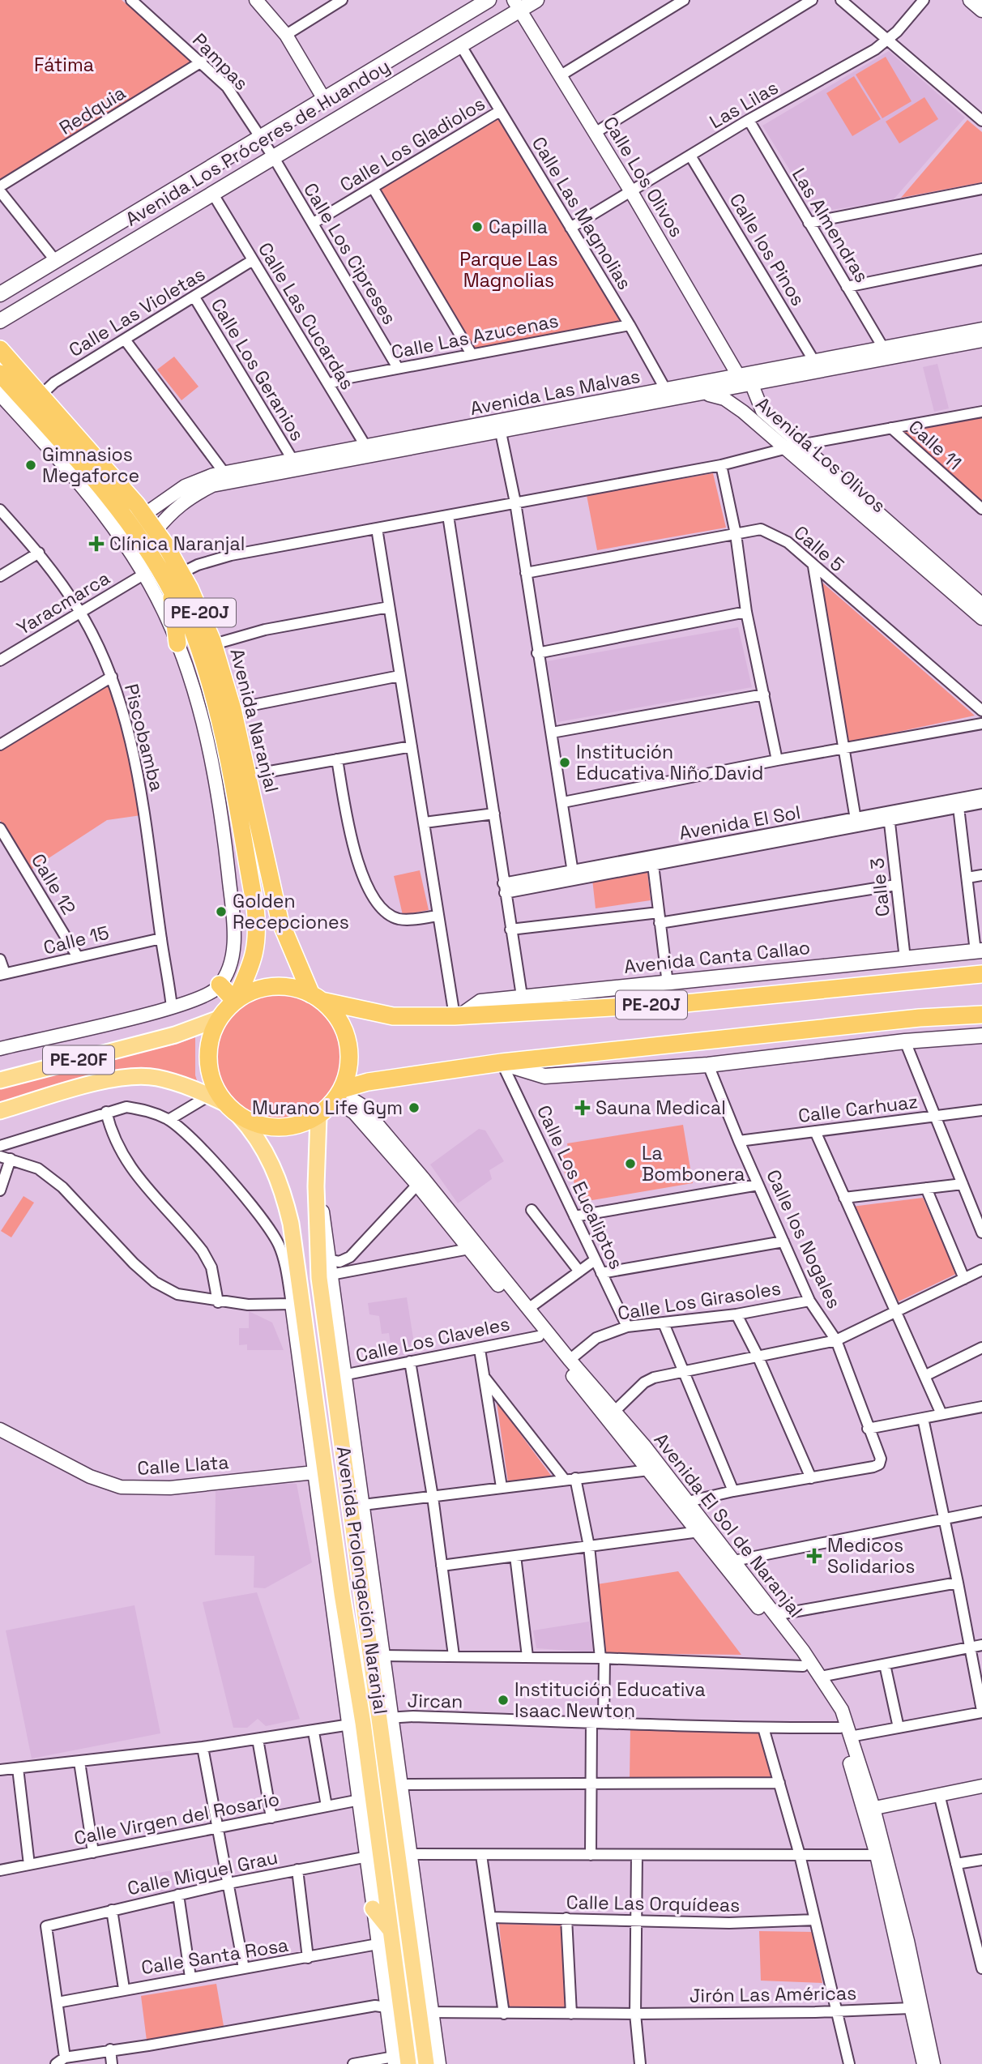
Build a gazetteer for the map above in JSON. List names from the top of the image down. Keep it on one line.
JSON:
{"streets":{"highway":["PE-20J","Avenida Naranjal","PE-20F"],"main road":["Avenida Los Próceres de Huandoy","Avenida Canta Callao","Avenida Prolongación Naranjal"],"street":["Pampas","Las Lilas","Redquia","Calle Los Gladiolos","Calle Los Olivos","Calle Las Magnolias","Las Almendras","Calle los Pinos","Calle Los Cipreses","Calle Las Violetas","Calle Las Cucardas","Calle Las Azucenas","Calle Los Geranios","Avenida Las Malvas","Calle 11","Avenida Los Olivos","Calle 5","Yaracmarca","Piscobamba","Avenida El Sol","Calle 12","Calle 3","Calle 15","Calle Carhuaz","Calle Los Eucaliptos","Calle los Nogales","Calle Los Girasoles","Calle Los Claveles","Calle Llata","Avenida El Sol de Naranjal","Jircan","Calle Virgen del Rosario","Calle Miguel Grau","Calle Las Orquídeas","Calle Santa Rosa","Jirón Las Américas"]},"crossings":[["Pampas","Redquia"],["Pampas","Avenida Los Próceres de Huandoy"],["Pampas","Calle Los Cipreses"],["Las Lilas","Calle Los Olivos"],["Las Lilas","Calle Las Magnolias"],["Las Lilas","Las Almendras"],["Las Lilas","Calle los Pinos"],["Avenida Los Próceres de Huandoy","Calle Los Olivos"],["Avenida Los Próceres de Huandoy","Calle Las Magnolias"],["Avenida Los Próceres de Huandoy","Calle Los Cipreses"],["Avenida Los Próceres de Huandoy","Calle Las Cucardas"],["Calle Los Gladiolos","Calle Las Magnolias"],["Calle Los Gladiolos","Calle Los Cipreses"],["Calle Los Olivos","Avenida Las Malvas"],["Calle Los Olivos","Avenida Los Olivos"],["Calle Las Magnolias","Calle Las Azucenas"],["Calle Las Magnolias","Avenida Las Malvas"],["Las Almendras","Avenida Las Malvas"],["Calle los Pinos","Avenida Las Malvas"],["Calle Los Cipreses","Calle Las Azucenas"],["Calle Las Violetas","Calle Las Cucardas"],["Calle Las Violetas","Calle Los Geranios"],["Calle Las Violetas","Avenida Naranjal"],["Calle Las Cucardas","Calle Las Azucenas"],["Calle Las Cucardas","Avenida Las Malvas"],["Calle Los Geranios","Avenida Las Malvas"],["Avenida Las Malvas","Avenida Los Olivos"],["Avenida Las Malvas","Avenida Naranjal"],["Yaracmarca","Piscobamba"],["PE-20J","Avenida Naranjal"],["PE-20J","Avenida Canta Callao"],["PE-20J","PE-20F"],["PE-20J","Calle Los Eucaliptos"],["PE-20J","Avenida El Sol de Naranjal"],["PE-20J","Avenida Prolongación Naranjal"],["Avenida Naranjal","PE-20F"],["Avenida Naranjal","Avenida El Sol de Naranjal"],["Avenida Naranjal","Avenida Prolongación Naranjal"],["Piscobamba","Calle 15"],["Avenida El Sol","Calle 3"],["Calle 12","Calle 15"],["Calle 3","Avenida Canta Callao"],["PE-20F","Avenida El Sol de Naranjal"],["PE-20F","Avenida Prolongación Naranjal"],["Calle Carhuaz","Calle los Nogales"],["Calle Los Eucaliptos","Calle Los Girasoles"],["Calle los Nogales","Calle Los Girasoles"],["Calle Los Girasoles","Avenida El Sol de Naranjal"],["Calle Los Claveles","Avenida El Sol de Naranjal"],["Calle Los Claveles","Avenida Prolongación Naranjal"],["Calle Llata","Avenida Prolongación Naranjal"],["Avenida El Sol de Naranjal","Avenida Prolongación Naranjal"],["Avenida El Sol de Naranjal","Jircan"],["Avenida El Sol de Naranjal","Jirón Las Américas"],["Avenida Prolongación Naranjal","Jircan"],["Avenida Prolongación Naranjal","Calle Virgen del Rosario"],["Avenida Prolongación Naranjal","Calle Miguel Grau"],["Avenida Prolongación Naranjal","Calle Santa Rosa"],["Avenida Prolongación Naranjal","Jirón Las Américas"],["Calle Miguel Grau","Calle Santa Rosa"]],"parks":["Fátima","Parque Las Magnolias"],"places":{"other":["Capilla","Gimnasios Megaforce","Institución Educativa Niño David","Golden Recepciones","Murano Life Gym","La Bombonera","Institución Educativa Isaac Newton"],"health":["Clínica Naranjal","Sauna Medical","Medicos Solidarios"]}}
